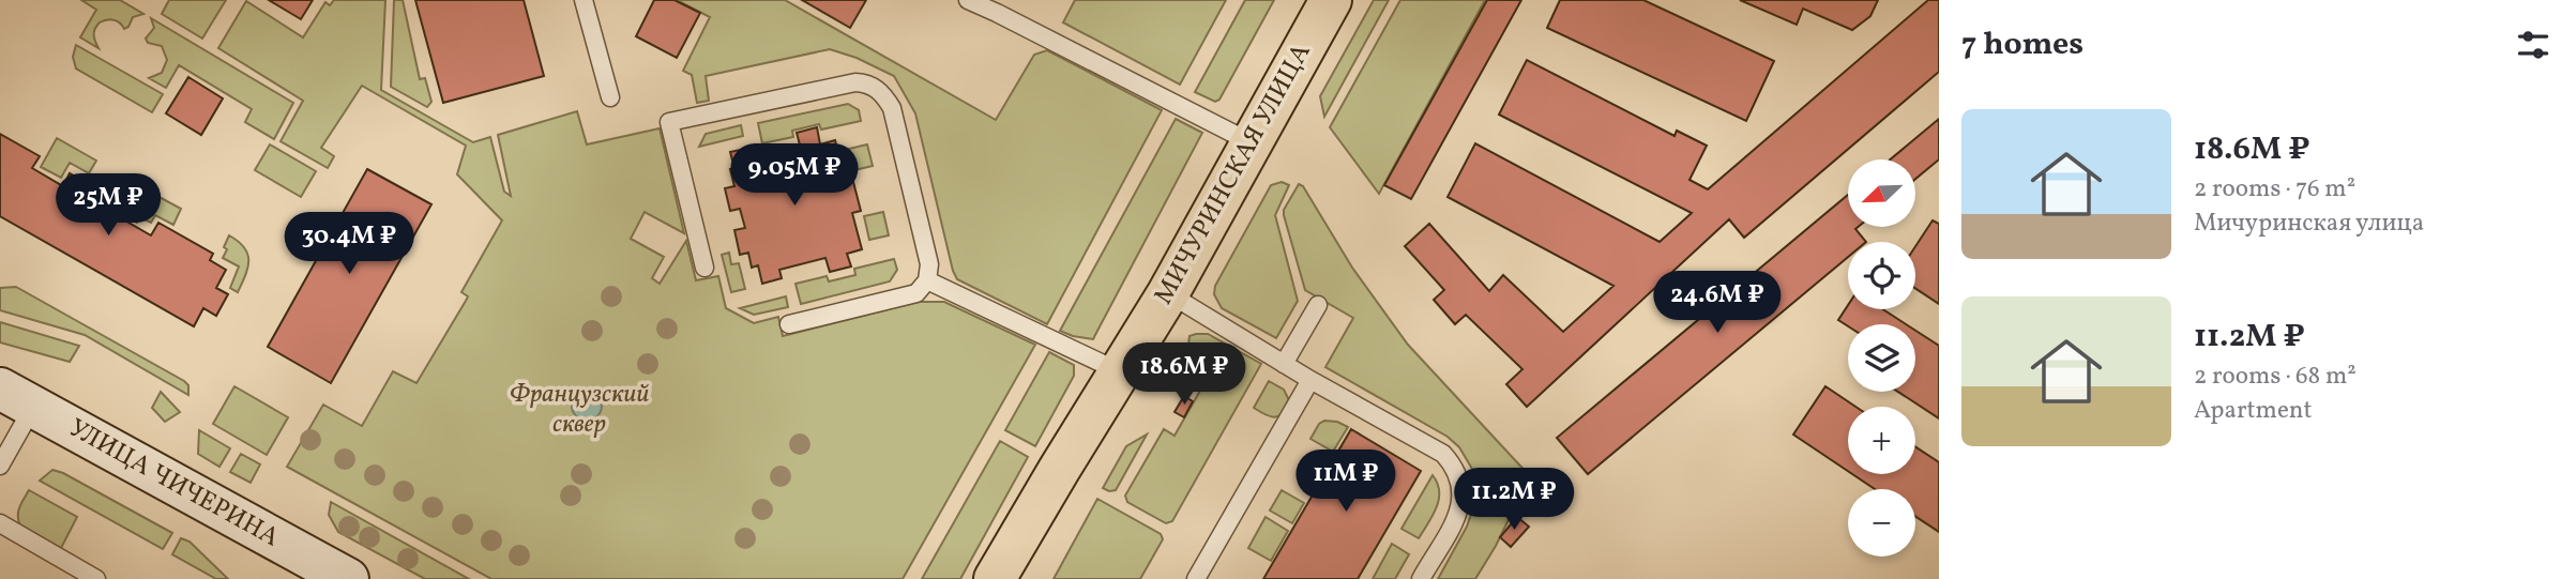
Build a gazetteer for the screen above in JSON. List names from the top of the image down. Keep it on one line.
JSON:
{"streets":{"main road":["МИЧУРИНСКАЯ УЛИЦА","УЛИЦА ЧИЧЕРИНА"]},"parks":["Французский сквер"],"north":"bottom left","page":{"heading":"7 homes","list":[{"name":"18.6M ₽","note":"2 rooms · 76 m² · Мичуринская улица"},{"name":"11.2M ₽","note":"2 rooms · 68 m² · Apartment"}],"price":["9.05M ₽","25M ₽","30.4M ₽","24.6M ₽","18.6M ₽","11M ₽","11.2M ₽"],"map_buttons":["+","−"]}}
